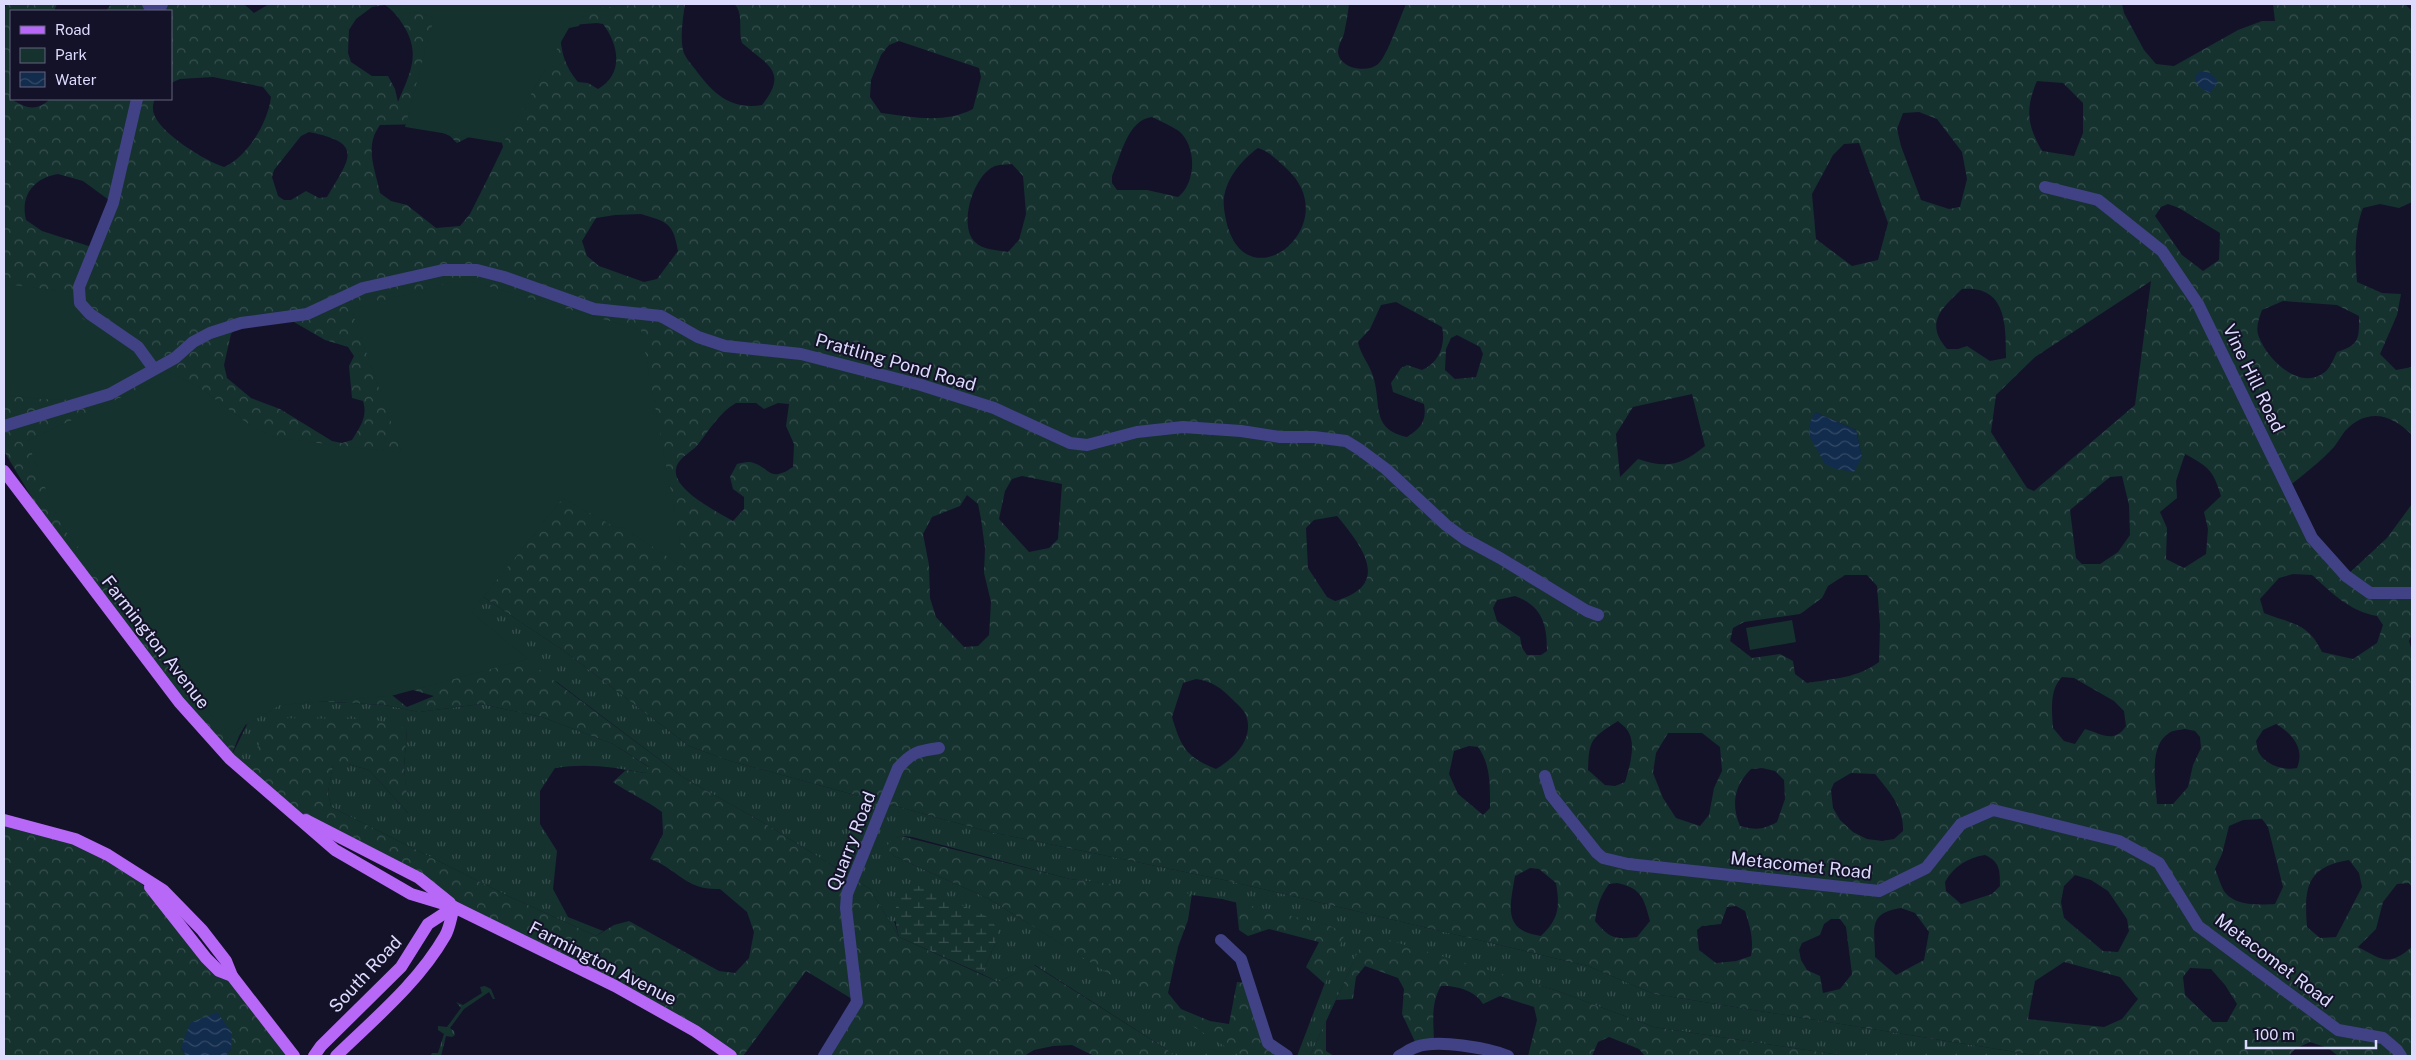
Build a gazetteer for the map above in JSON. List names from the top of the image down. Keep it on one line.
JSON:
{"streets":{"main road":["Farmington Avenue","South Road"],"street":["Prattling Pond Road","Vine Hill Road","Quarry Road","Metacomet Road"]},"crossings":[["Farmington Avenue","South Road"]],"legend":["Road","Park","Water"],"scale_bar":"100 m"}
